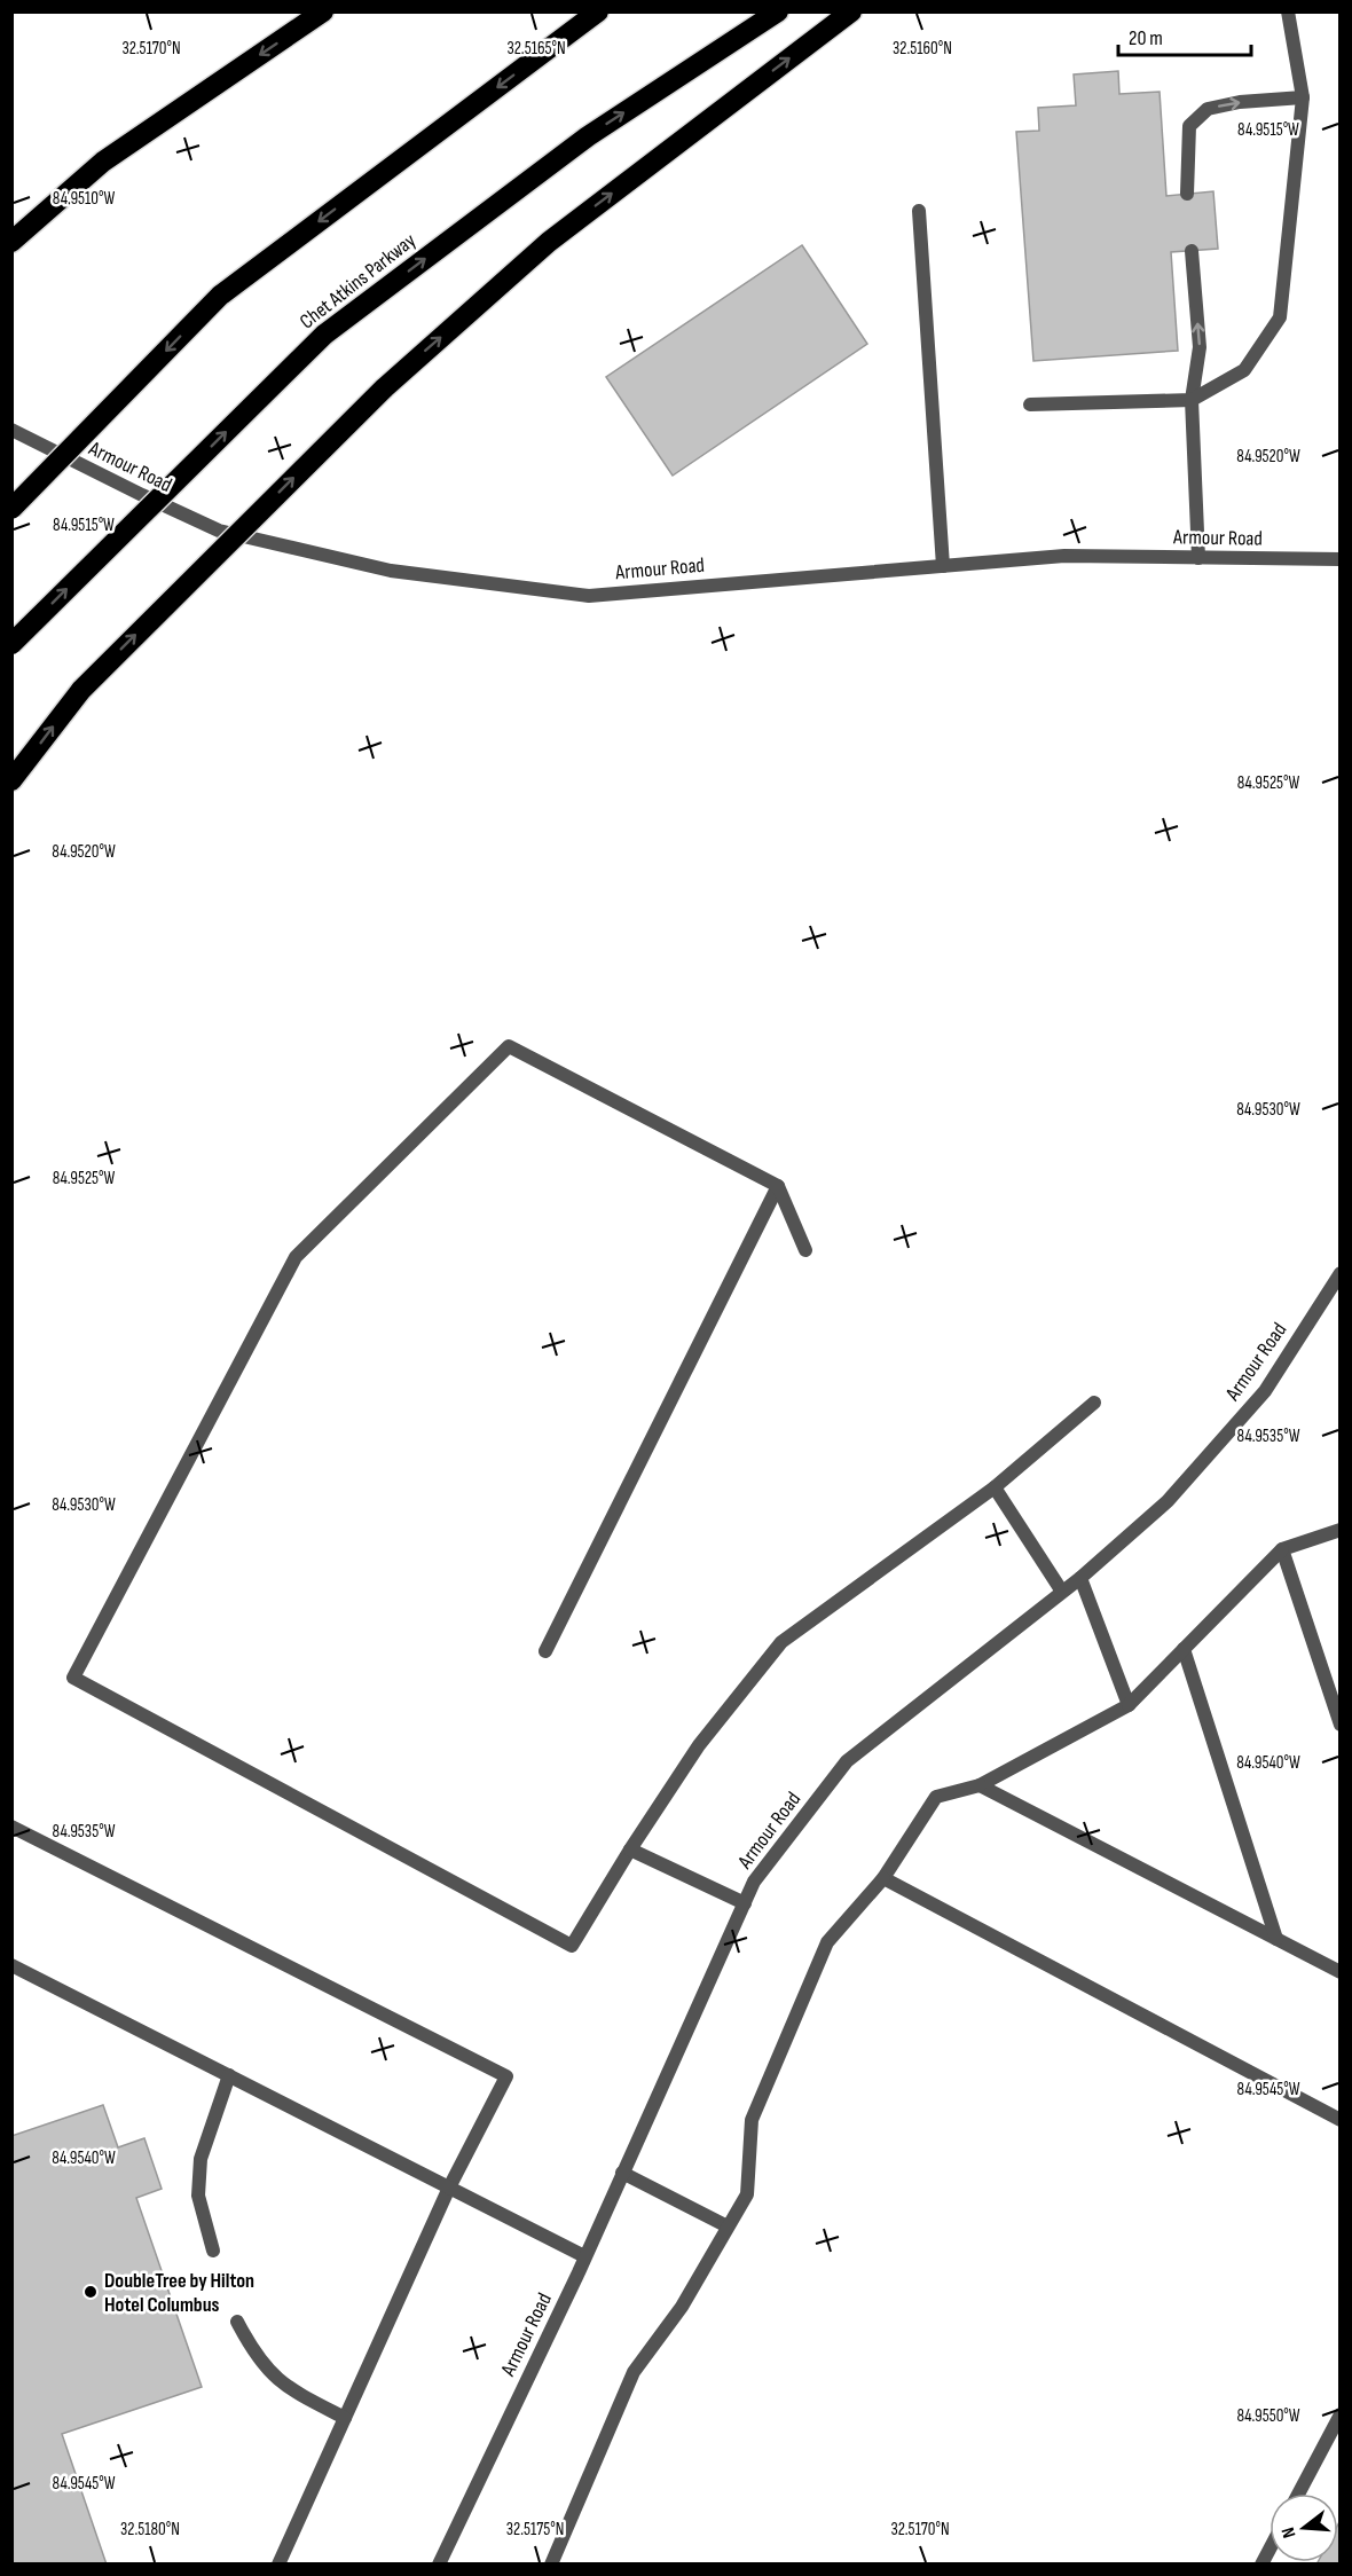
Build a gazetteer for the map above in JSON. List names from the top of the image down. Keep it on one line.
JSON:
{"streets":{"highway":["Chet Atkins Parkway"],"street":["Armour Road"]},"places":["DoubleTree by Hilton Hotel Columbus"],"scale_bar":"20 m","north":"left","coordinates":["32.5170°N","32.5165°N","32.5160°N","84.9515°W","84.9510°W","84.9520°W","84.9525°W","84.9530°W","84.9535°W","84.9540°W","84.9545°W","84.9550°W","32.5180°N","32.5175°N"]}
